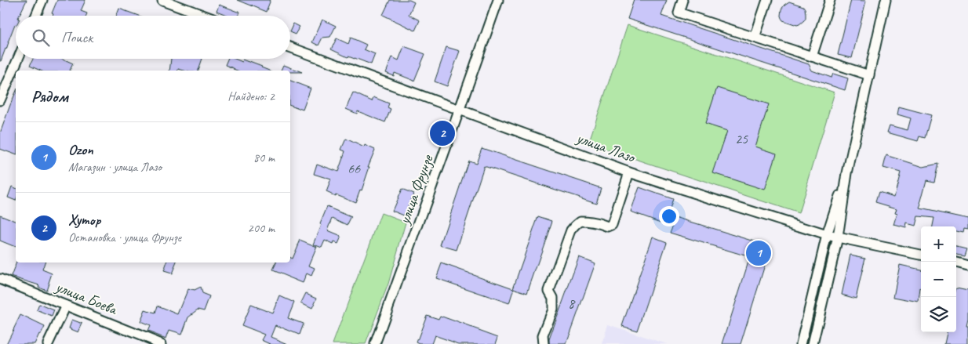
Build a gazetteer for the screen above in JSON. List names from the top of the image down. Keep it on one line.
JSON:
{"streets":{"street":["улица Лазо","улица Фрунзе","улица Боева"]},"crossings":[["улица Лазо","улица Фрунзе"]],"house_numbers":["25","66","8"],"page":{"search":"Поиск","heading":["Рядом","Найдено: 2"],"pins":["2","1"],"list":[{"mark":"1","name":"Ozon","note":"Магазин · улица Лазо","value":"80 m"},{"mark":"2","name":"Хутор","note":"Остановка · улица Фрунзе","value":"200 m"}],"map_buttons":["+","−"]}}
